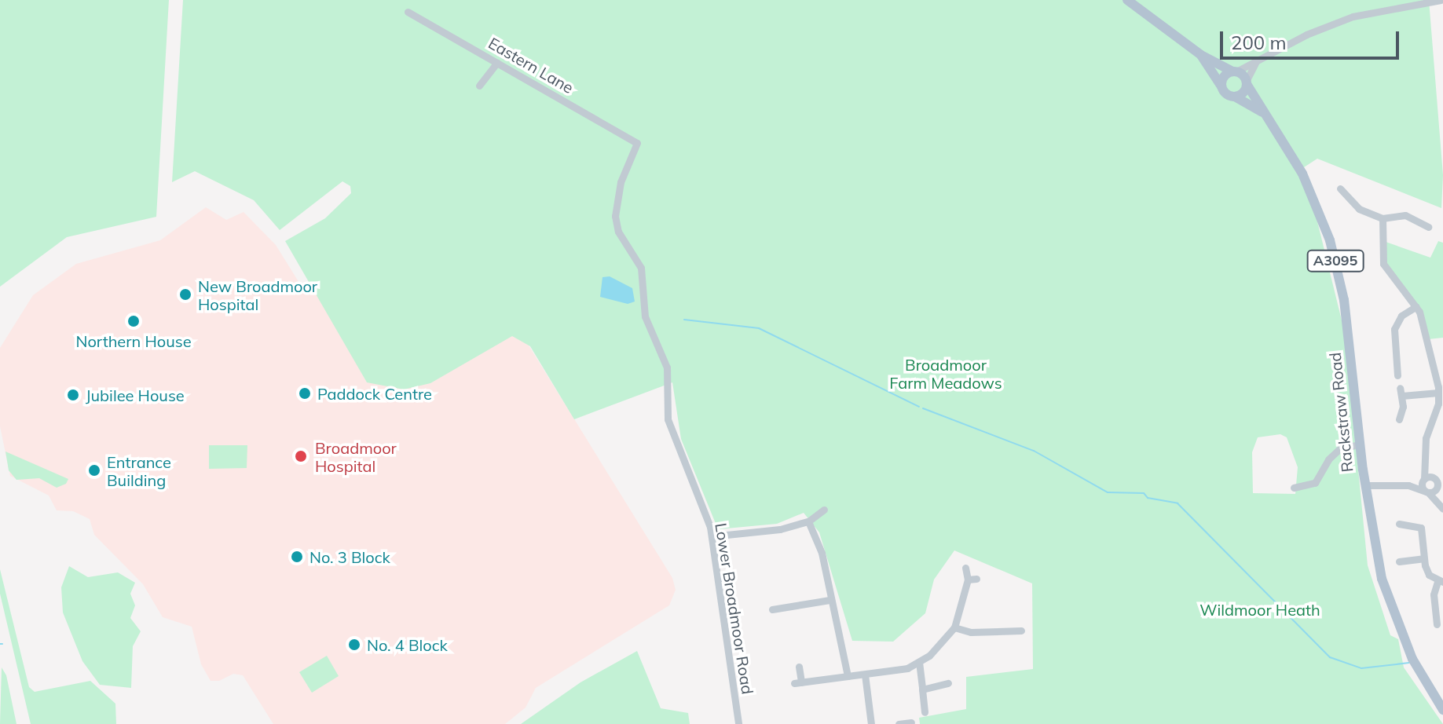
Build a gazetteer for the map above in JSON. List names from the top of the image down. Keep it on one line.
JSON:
{"streets":{"main road":["A3095","Rackstraw Road"],"street":["Eastern Lane","Lower Broadmoor Road"]},"crossings":[["Eastern Lane","Lower Broadmoor Road"]],"parks":["Broadmoor Farm Meadows","Wildmoor Heath"],"places":["New Broadmoor Hospital","Northern House","Paddock Centre","Jubilee House","Broadmoor Hospital","Entrance Building","No. 3 Block","No. 4 Block"],"scale_bar":"200 m"}
